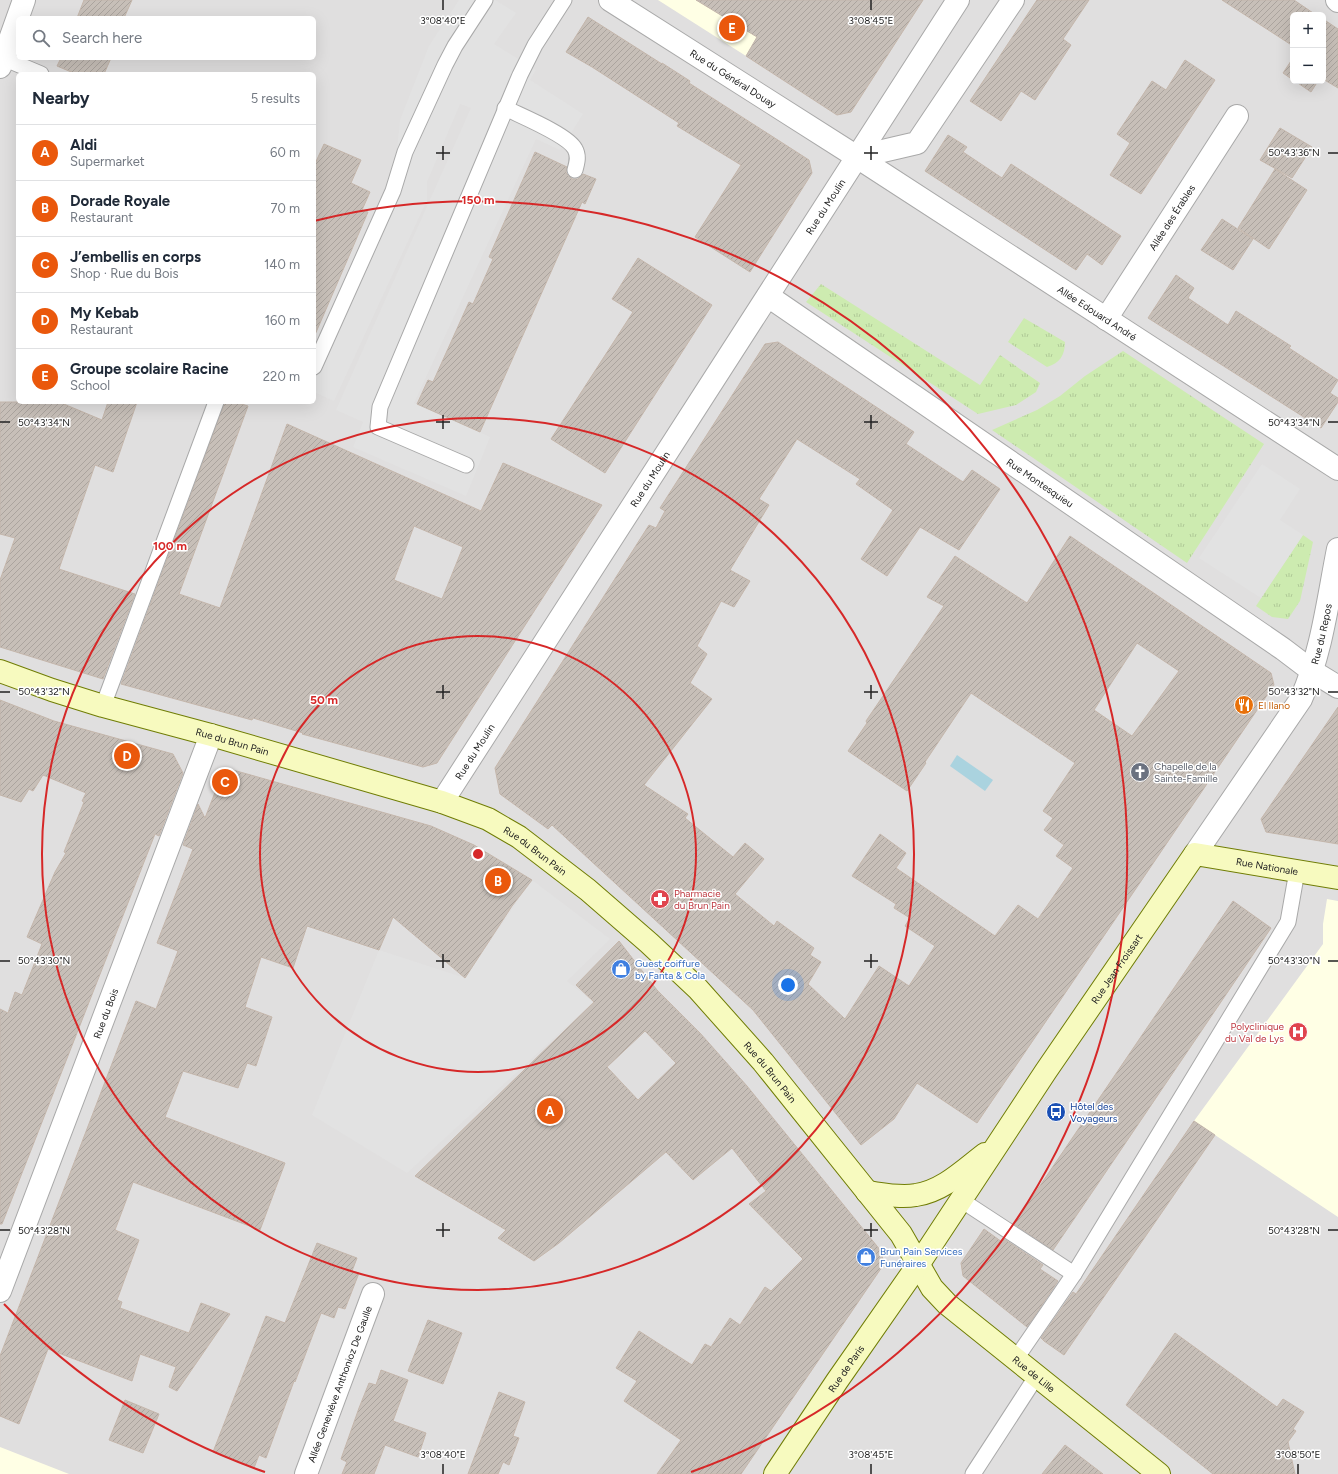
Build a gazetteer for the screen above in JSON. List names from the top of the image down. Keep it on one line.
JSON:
{"streets":{"main road":["Rue du Brun Pain","Rue Nationale","Rue Jean Froissart","Rue de Paris","Rue de Lille"],"street":["Rue du Général Douay","Rue du Moulin","Allée des Érables","Allée Edouard André","Rue Montesquieu","Rue du Repos","Rue du Bois","Allée Geneviève Anthonioz De Gaulle"]},"crossings":[["Rue du Général Douay","Rue du Moulin"],["Rue du Général Douay","Allée Edouard André"],["Rue du Moulin","Allée Edouard André"],["Rue du Moulin","Rue Montesquieu"],["Rue du Moulin","Rue du Brun Pain"],["Allée des Érables","Allée Edouard André"],["Rue Montesquieu","Rue du Repos"],["Rue Montesquieu","Rue Jean Froissart"],["Rue du Repos","Rue Jean Froissart"],["Rue du Brun Pain","Rue Jean Froissart"],["Rue du Brun Pain","Rue du Bois"],["Rue du Brun Pain","Rue de Paris"],["Rue du Brun Pain","Rue de Lille"],["Rue Nationale","Rue Jean Froissart"],["Rue Jean Froissart","Rue de Paris"],["Rue Jean Froissart","Rue de Lille"],["Rue de Paris","Rue de Lille"]],"places":{"restaurant":["El Ilano"],"church":["Chapelle de la Sainte-Famille"],"pharmacy":["Pharmacie du Brun Pain"],"shop":["Guest coiffure by Fanta & Cola","Brun Pain Services Funéraires"],"hospital":["Polyclinique du Val de Lys"],"bus stop":["Hôtel des Voyageurs"]},"page":{"map_buttons":["+","−"],"pins":["E","D","C","B","A"],"search":"Search here","heading":["Nearby","5 results"],"list":[{"mark":"A","name":"Aldi","note":"Supermarket","value":"60 m"},{"mark":"B","name":"Dorade Royale","note":"Restaurant","value":"70 m"},{"mark":"C","name":"J’embellis en corps","note":"Shop · Rue du Bois","value":"140 m"},{"mark":"D","name":"My Kebab","note":"Restaurant","value":"160 m"},{"mark":"E","name":"Groupe scolaire Racine","note":"School","value":"220 m"}]},"coordinates":["3°08'40\"E","3°08'45\"E","50°43'36\"N","50°43'34\"N","50°43'32\"N","50°43'30\"N","50°43'28\"N","3°08'50\"E"],"rings":["150 m","100 m","50 m"]}
